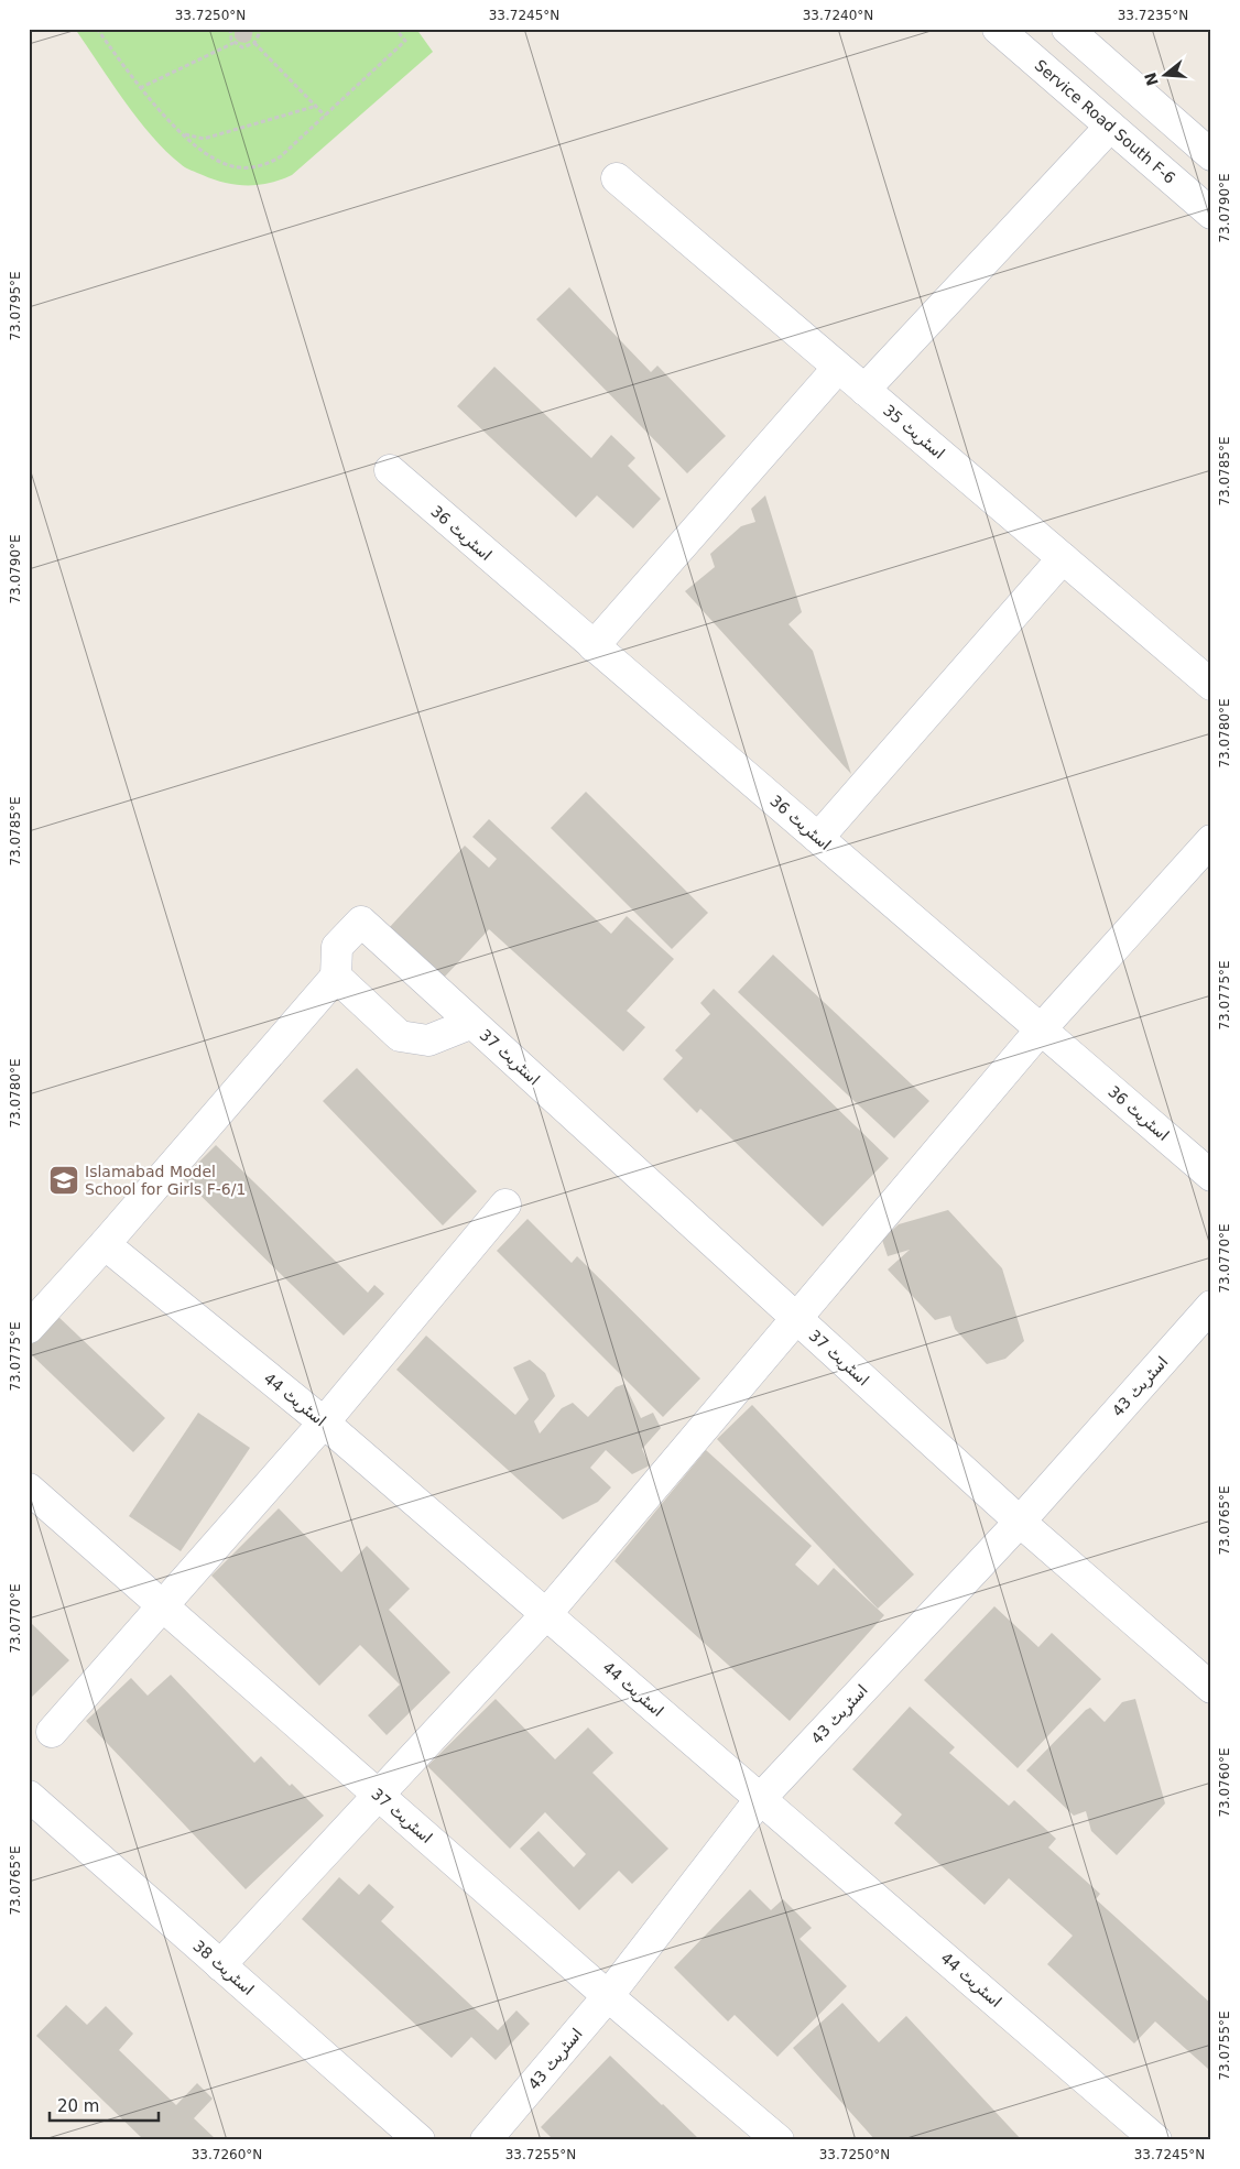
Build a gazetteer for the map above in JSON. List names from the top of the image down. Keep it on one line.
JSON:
{"streets":{"street":["Service Road South F-6","اسٹریٹ 35","اسٹریٹ 36","اسٹریٹ 37","اسٹریٹ 43","اسٹریٹ 44","اسٹریٹ 38"]},"crossings":[["اسٹریٹ 37","اسٹریٹ 43"],["اسٹریٹ 43","اسٹریٹ 44"]],"places":{"school or university":["Islamabad Model School for Girls F-6/1"]},"scale_bar":"20 m","north":"left","coordinates":["33.7250°N","33.7245°N","33.7240°N","33.7235°N","73.0790°E","73.0795°E","73.0785°E","73.0780°E","73.0775°E","73.0770°E","73.0765°E","73.0760°E","73.0755°E","33.7260°N","33.7255°N"]}
